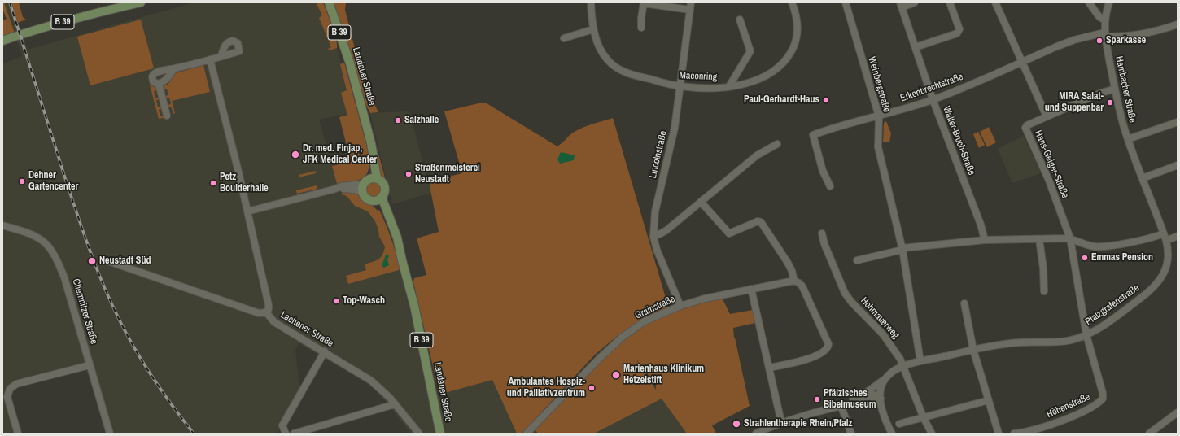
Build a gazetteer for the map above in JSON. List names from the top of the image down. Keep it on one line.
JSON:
{"streets":{"main road":["B 39","Landauer Straße"],"street":["Maconring","Weinbergstraße","Erkenbrechtstraße","Hambacher Straße","Walter-Bruch-Straße","Lincolnstraße","Hans-Geiger-Straße","Pfalzgrafenstraße","Grainstraße","Chemnitzer Straße","Hohmauerweg","Lachener Straße","Höhenstraße"]},"crossings":[["Maconring","Lincolnstraße"],["Weinbergstraße","Erkenbrechtstraße"],["Weinbergstraße","Pfalzgrafenstraße"],["Erkenbrechtstraße","Hambacher Straße"],["Erkenbrechtstraße","Walter-Bruch-Straße"],["Erkenbrechtstraße","Hans-Geiger-Straße"],["Hambacher Straße","Pfalzgrafenstraße"],["Lincolnstraße","Grainstraße"],["Hans-Geiger-Straße","Pfalzgrafenstraße"],["Hans-Geiger-Straße","Höhenstraße"],["Pfalzgrafenstraße","Hohmauerweg"],["Pfalzgrafenstraße","Höhenstraße"]],"places":["Sparkasse","Paul-Gerhardt-Haus","MIRA Salat- und Suppenbar","Salzhalle","Dr. med. Finjap, JFK Medical Center","Straßenmeisterei Neustadt","Dehner Gartencenter","Petz Boulderhalle","Emmas Pension","Neustadt Süd","Top-Wasch","Marienhaus Klinikum Hetzelstift","Ambulantes Hospiz- und Palliativzentrum","Pfälzisches Bibelmuseum","Strahlentherapie Rhein/Pfalz"]}
